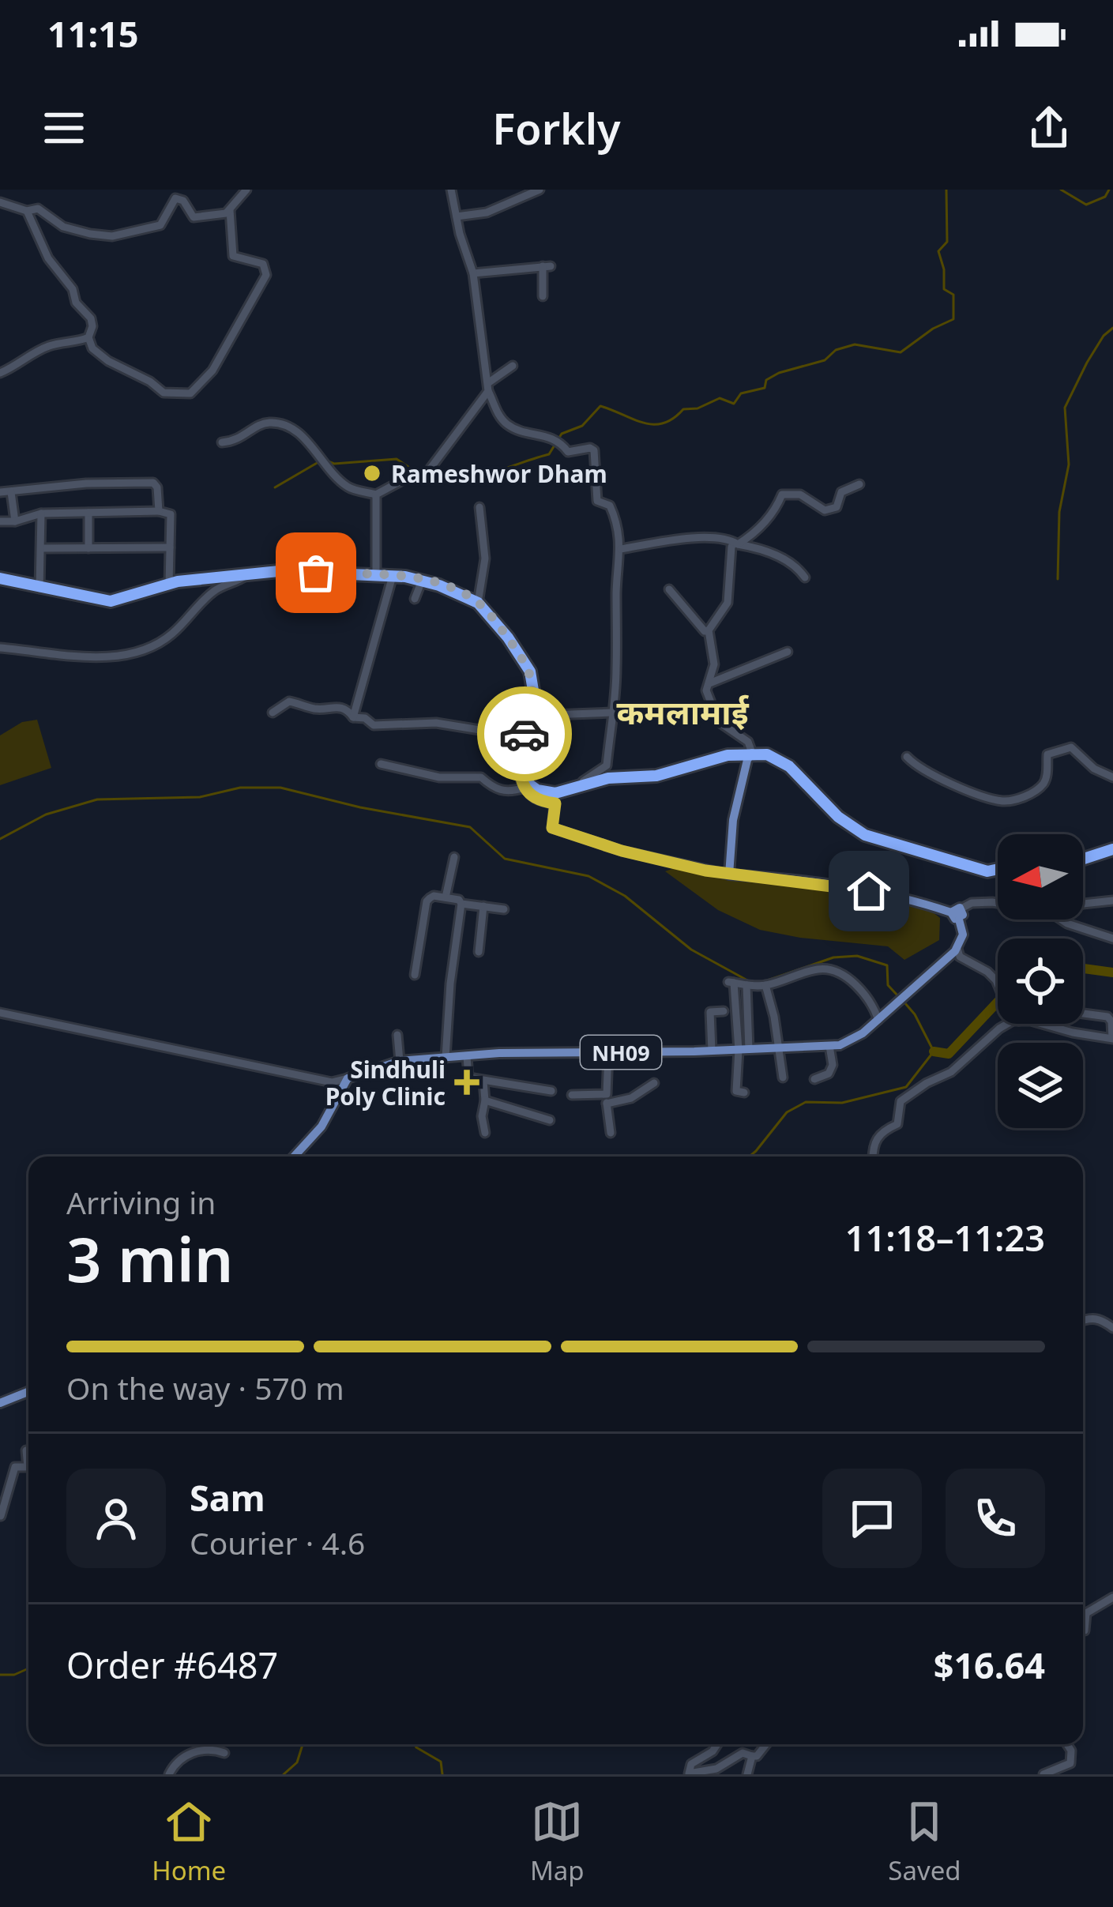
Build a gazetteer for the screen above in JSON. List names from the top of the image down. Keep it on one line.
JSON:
{"streets":{"main road":["NH09"]},"districts":["कमलामाई"],"places":{"other":["Rameshwor Dham"],"health":["Sindhuli Poly Clinic"]},"north":"left","page":{"status":"11:15","header":"Forkly","heading":["3 min","Arriving in","11:18–11:23"],"panel":["Sam","Courier · 4.6","Order #6487","$16.64"],"bar":"On the way · 570 m","tabs":["Home","Map","Saved"]}}
